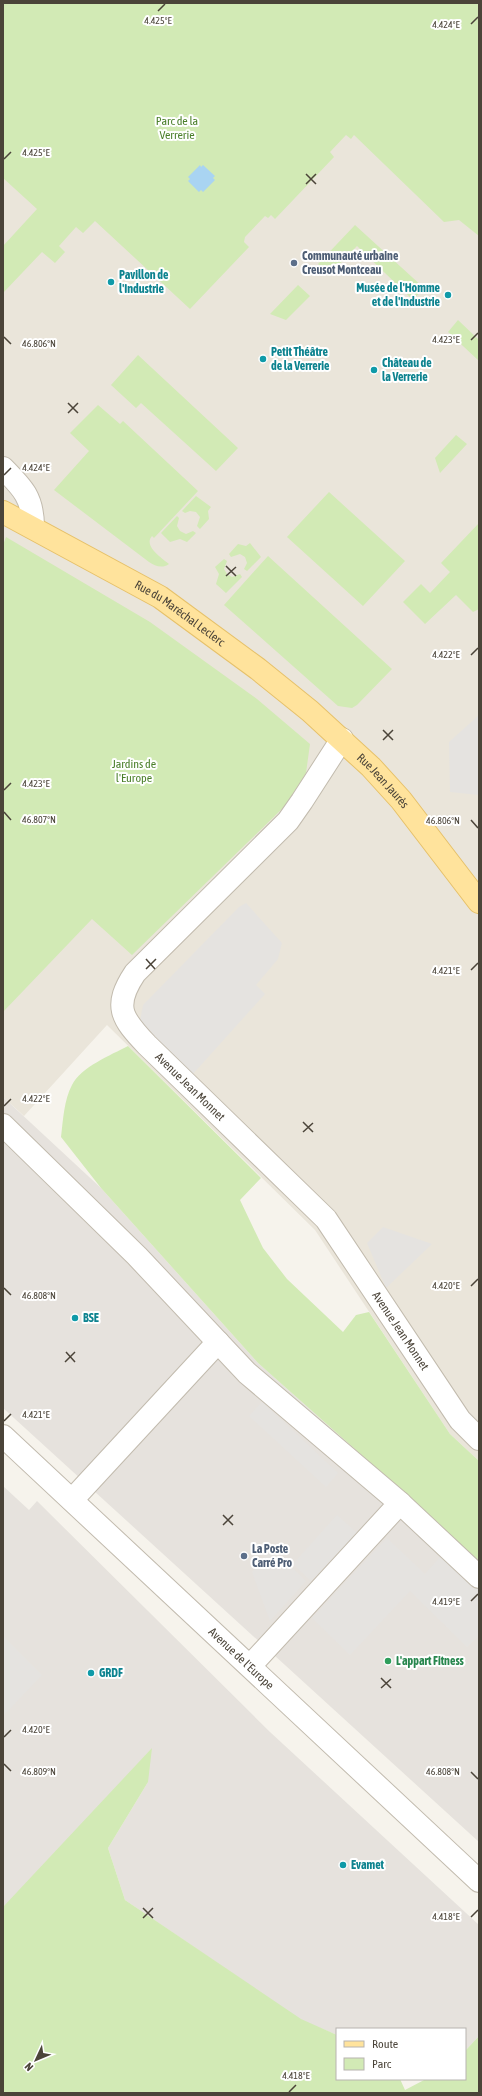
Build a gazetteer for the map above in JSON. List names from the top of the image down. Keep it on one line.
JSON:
{"streets":{"main road":["Rue du Maréchal Leclerc","Rue Jean Jaurès"],"street":["Avenue Jean Monnet","Avenue de l'Europe"]},"crossings":[["Rue du Maréchal Leclerc","Rue Jean Jaurès"],["Rue du Maréchal Leclerc","Avenue Jean Monnet"],["Rue Jean Jaurès","Avenue Jean Monnet"]],"parks":["Parc de la Verrerie","Jardins de l'Europe"],"places":["Communauté urbaine Creusot Montceau","Pavillon de l'Industrie","Musée de l'Homme et de l'Industrie","Petit Théâtre de la Verrerie","Château de la Verrerie","BSE","La Poste Carré Pro","L'appart Fitness","GRDF","Evamet"],"legend":["Route","Parc"],"north":"bottom left","coordinates":["4.425°E","4.424°E","4.423°E","46.806°N","4.422°E","46.807°N","4.421°E","4.420°E","46.808°N","4.419°E","46.809°N","4.418°E"]}
